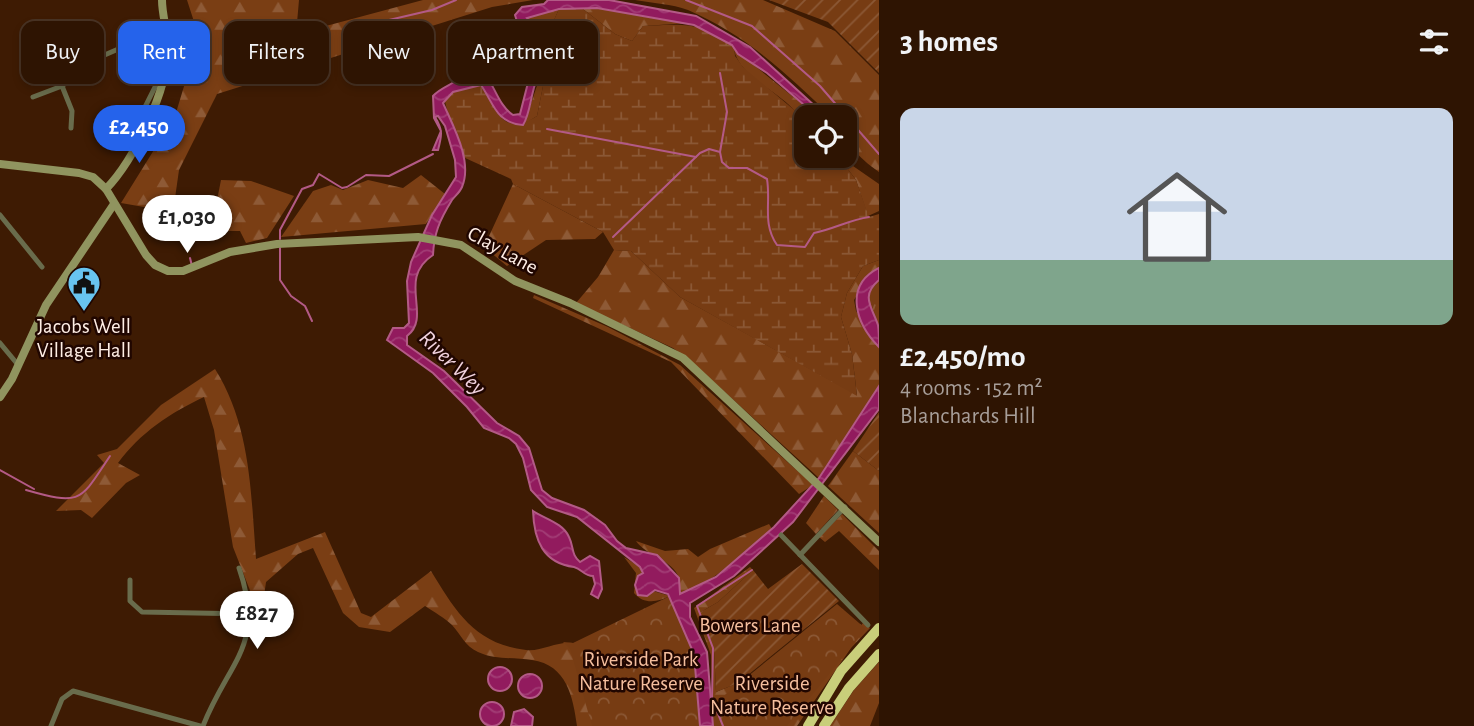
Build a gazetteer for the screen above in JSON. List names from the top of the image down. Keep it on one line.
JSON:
{"streets":{"street":["Clay Lane"]},"water":["River Wey"],"parks":["Bowers Lane","Riverside Park Nature Reserve","Riverside Nature Reserve"],"places":{"public building":["Jacobs Well Village Hall"]},"page":{"heading":"3 homes","chip":["Buy","Rent","Filters","New","Apartment"],"list":[{"name":"£2,450/mo","note":"4 rooms · 152 m² · Blanchards Hill"}],"price":["£2,450","£1,030","£827"]}}
